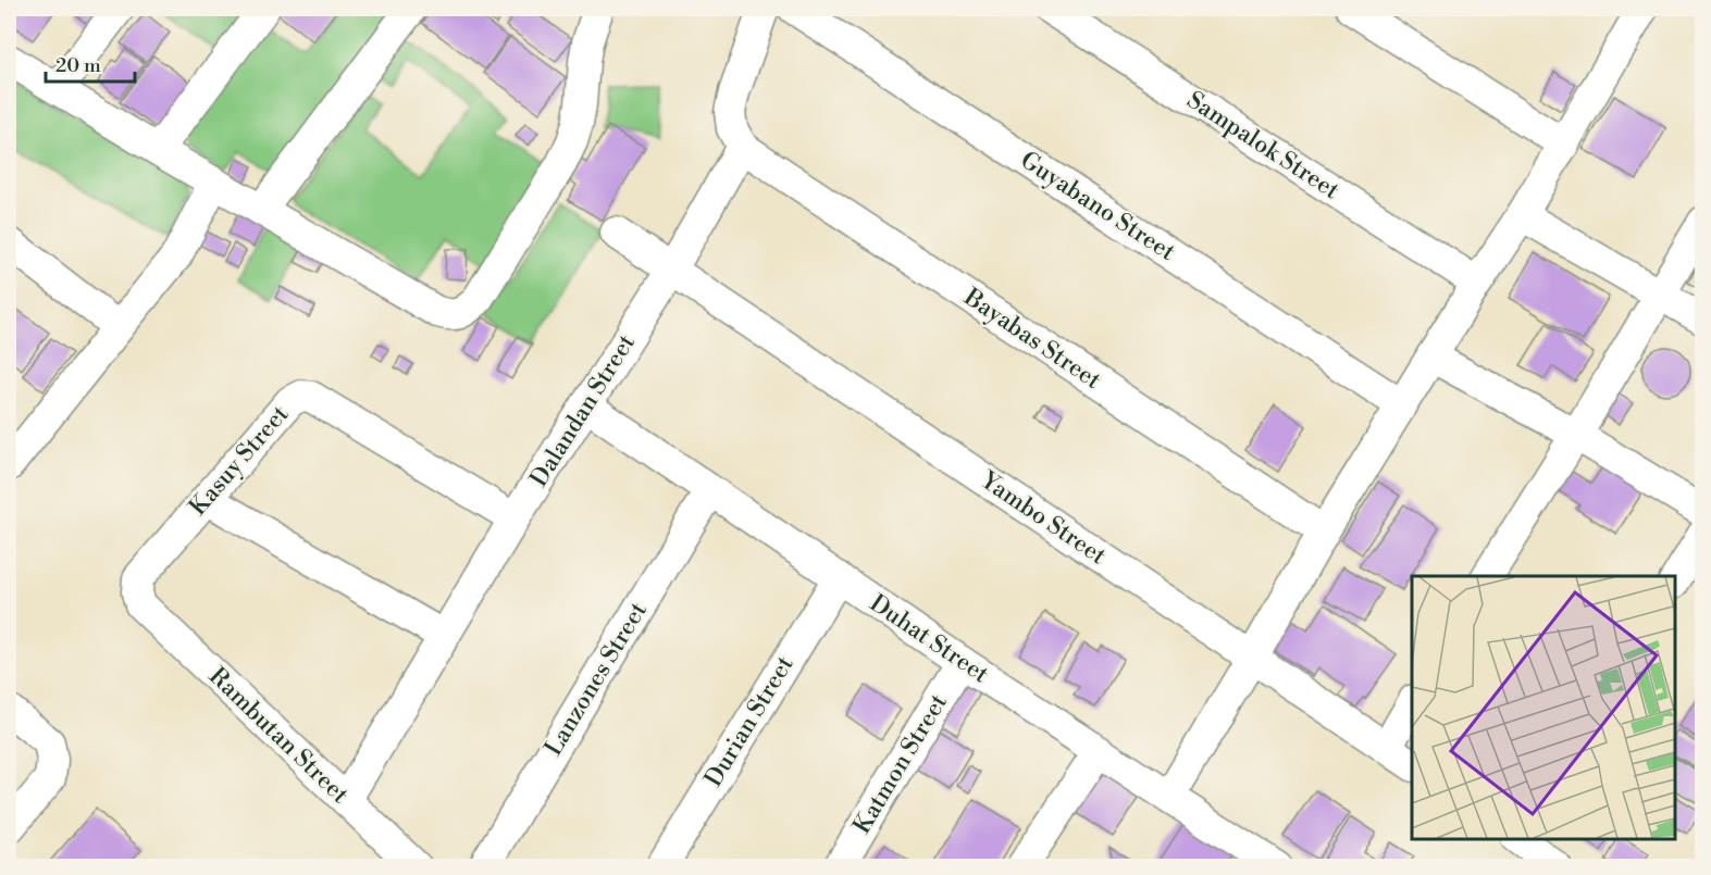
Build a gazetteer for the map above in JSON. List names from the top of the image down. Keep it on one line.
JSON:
{"streets":{"street":["Sampalok Street","Guyabano Street","Bayabas Street","Dalandan Street","Kasuy Street","Yambo Street","Duhat Street","Lanzones Street","Durian Street","Rambutan Street","Katmon Street"]},"crossings":[["Bayabas Street","Dalandan Street"],["Dalandan Street","Kasuy Street"],["Dalandan Street","Yambo Street"],["Dalandan Street","Duhat Street"],["Dalandan Street","Rambutan Street"],["Kasuy Street","Rambutan Street"],["Duhat Street","Lanzones Street"],["Duhat Street","Durian Street"],["Duhat Street","Katmon Street"]],"scale_bar":"20 m"}
